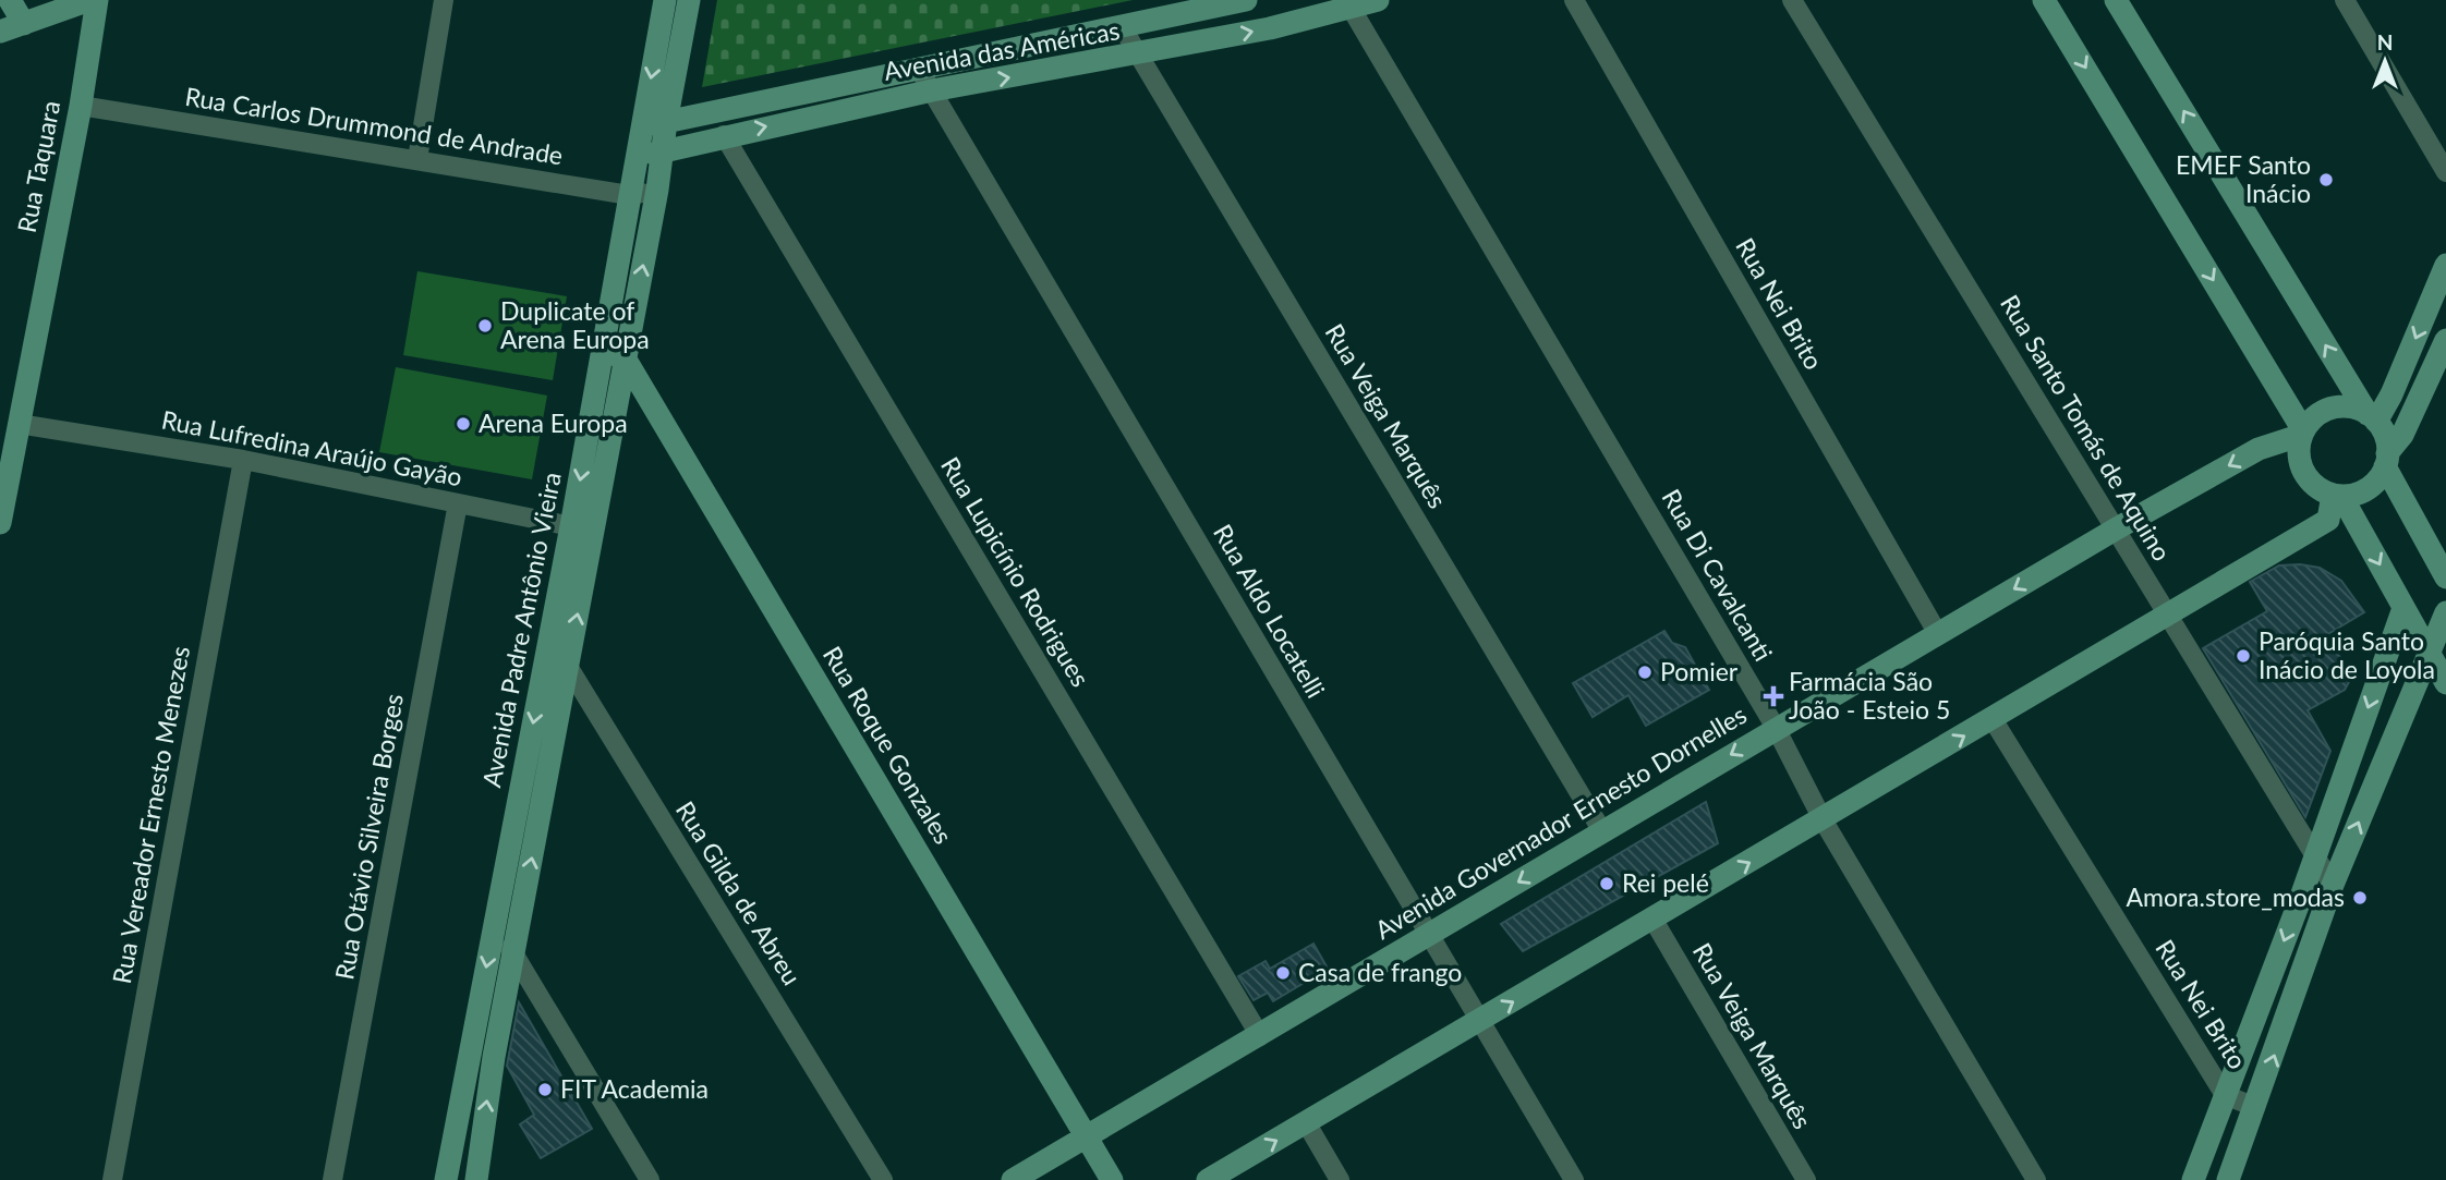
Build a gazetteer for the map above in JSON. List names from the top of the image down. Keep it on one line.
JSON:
{"streets":{"main road":["Avenida das Américas","Rua Taquara","Avenida Padre Antônio Vieira","Rua Roque Gonzales","Avenida Governador Ernesto Dornelles"],"street":["Rua Carlos Drummond de Andrade","Rua Nei Brito","Rua Veiga Marquês","Rua Santo Tomás de Aquino","Rua Lufredina Araújo Gayão","Rua Lupicínio Rodrigues","Rua Di Cavalcanti","Rua Aldo Locatelli","Rua Vereador Ernesto Menezes","Rua Otávio Silveira Borges","Rua Gilda de Abreu"]},"crossings":[["Avenida das Américas","Rua Veiga Marquês"],["Avenida das Américas","Rua Lupicínio Rodrigues"],["Avenida das Américas","Rua Di Cavalcanti"],["Avenida das Américas","Rua Aldo Locatelli"],["Avenida das Américas","Avenida Padre Antônio Vieira"],["Rua Carlos Drummond de Andrade","Rua Taquara"],["Rua Carlos Drummond de Andrade","Avenida Padre Antônio Vieira"],["Rua Taquara","Rua Lufredina Araújo Gayão"],["Rua Nei Brito","Avenida Governador Ernesto Dornelles"],["Rua Veiga Marquês","Avenida Governador Ernesto Dornelles"],["Rua Santo Tomás de Aquino","Avenida Governador Ernesto Dornelles"],["Rua Lufredina Araújo Gayão","Avenida Padre Antônio Vieira"],["Rua Lufredina Araújo Gayão","Rua Vereador Ernesto Menezes"],["Rua Lufredina Araújo Gayão","Rua Otávio Silveira Borges"],["Rua Lupicínio Rodrigues","Avenida Governador Ernesto Dornelles"],["Rua Di Cavalcanti","Avenida Governador Ernesto Dornelles"],["Rua Aldo Locatelli","Avenida Governador Ernesto Dornelles"],["Avenida Padre Antônio Vieira","Rua Roque Gonzales"],["Avenida Padre Antônio Vieira","Rua Gilda de Abreu"],["Rua Roque Gonzales","Avenida Governador Ernesto Dornelles"]],"places":{"other":["EMEF Santo Inácio","Duplicate of Arena Europa","Arena Europa","Paróquia Santo Inácio de Loyola","Pomier","Rei pelé","Amora.store_modas","Casa de frango","FIT Academia"],"health":["Farmácia São João - Esteio 5"]},"north":"top"}
